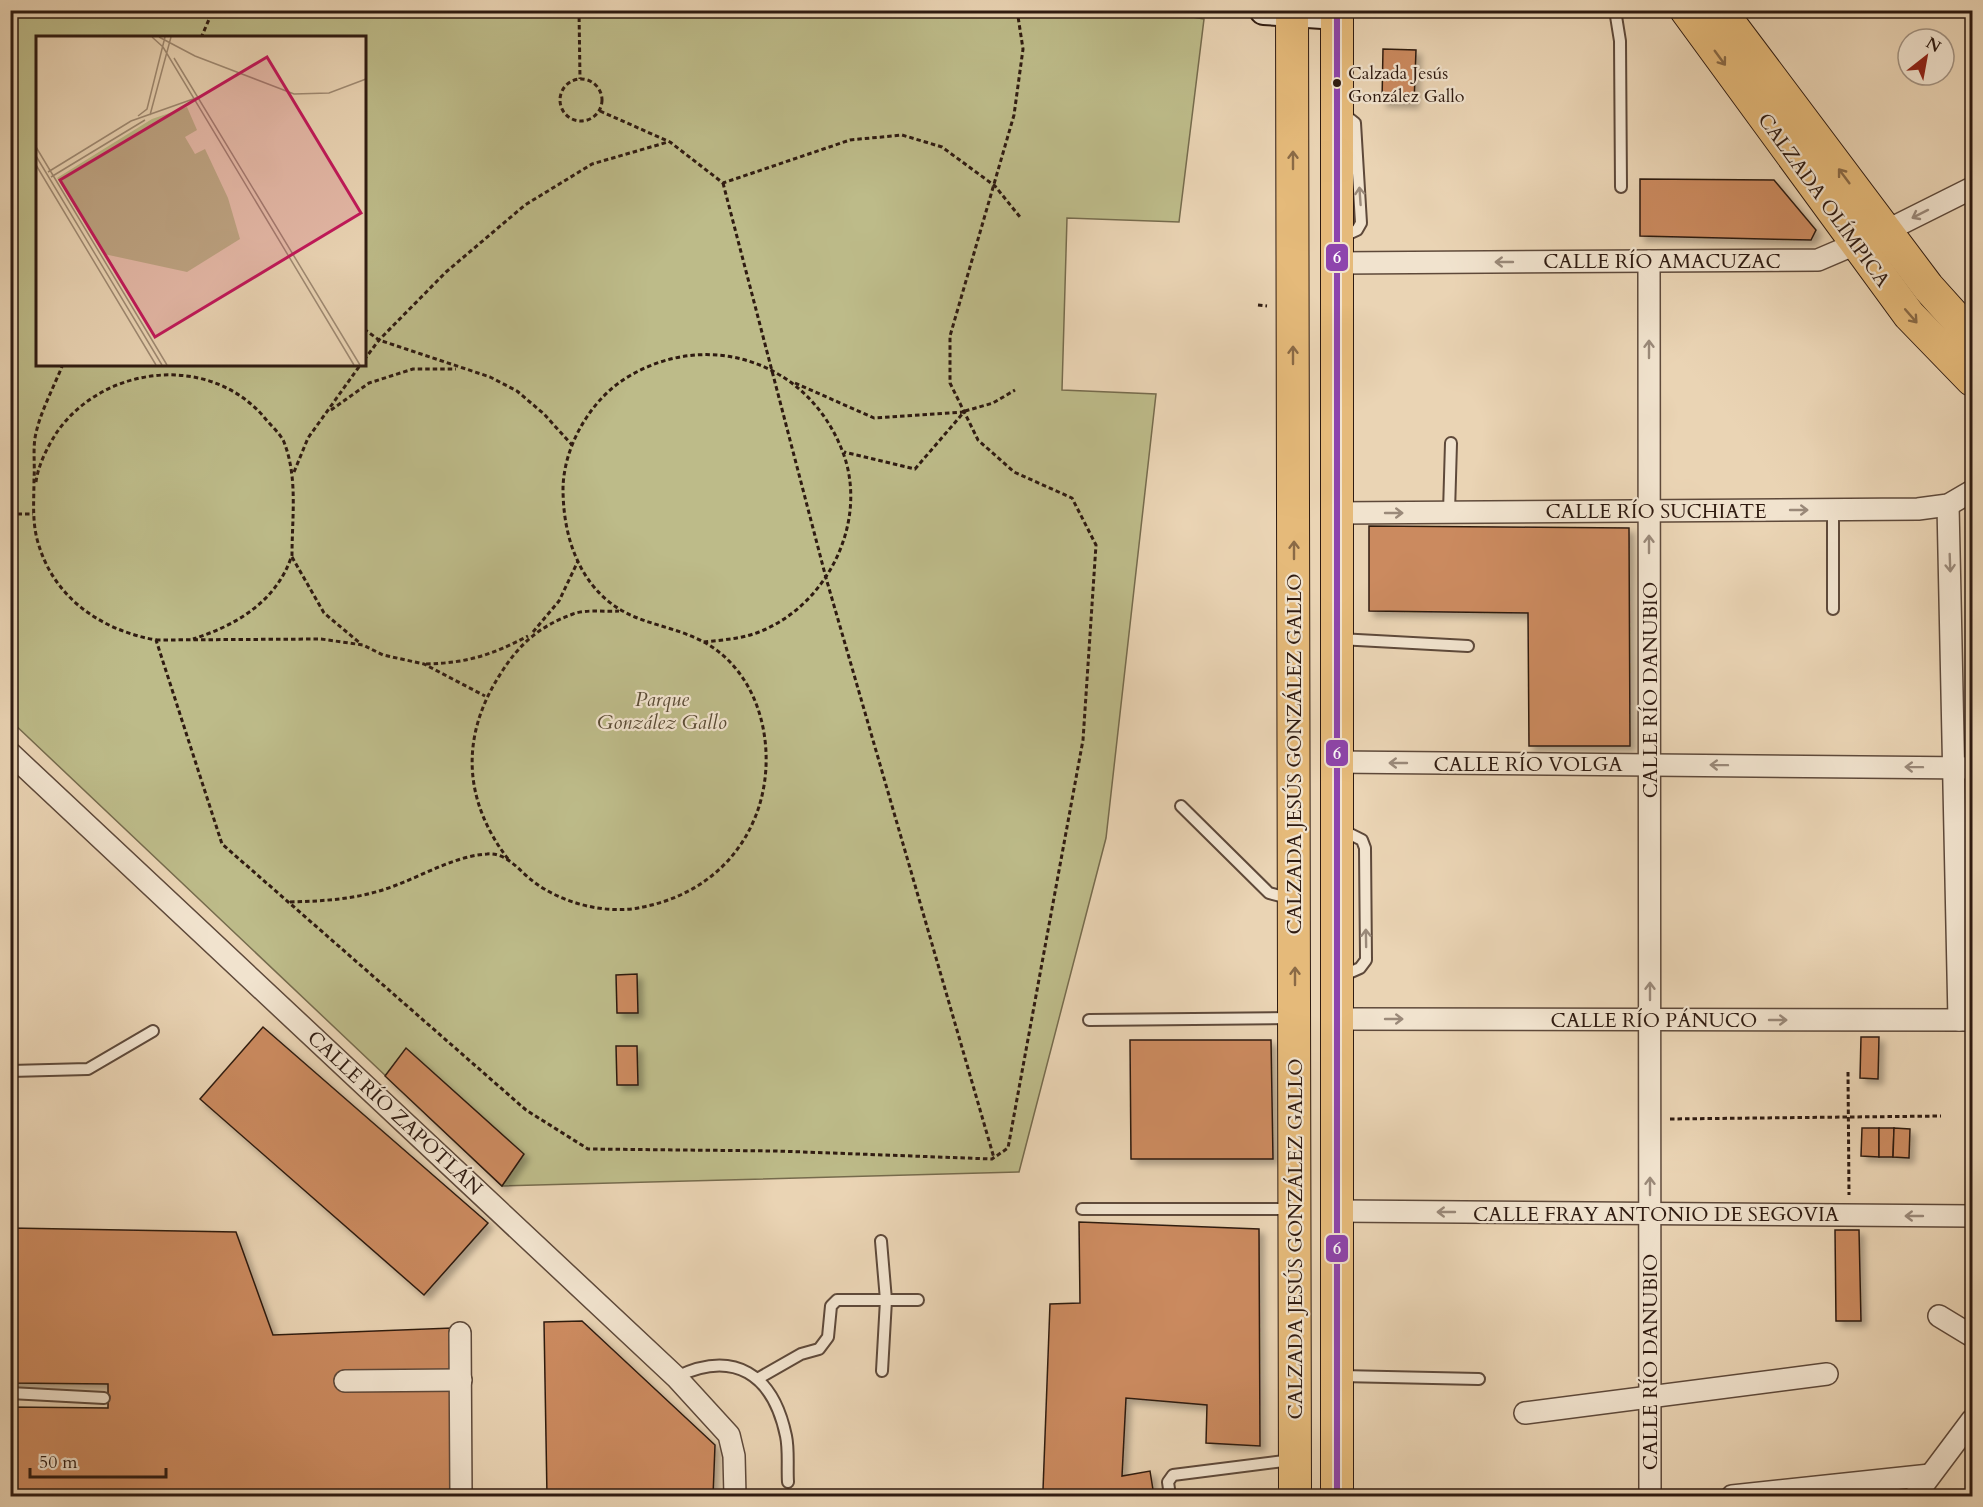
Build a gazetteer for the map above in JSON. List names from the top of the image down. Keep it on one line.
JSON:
{"streets":{"main road":["CALZADA OLÍMPICA","CALZADA JESÚS GONZÁLEZ GALLO"],"street":["CALLE RÍO AMACUZAC","CALLE RÍO SUCHIATE","CALLE RÍO DANUBIO","CALLE RÍO VOLGA","CALLE RÍO PÁNUCO","CALLE RÍO ZAPOTLÁN","CALLE FRAY ANTONIO DE SEGOVIA"]},"crossings":[["CALZADA OLÍMPICA","CALLE RÍO AMACUZAC"],["CALLE RÍO AMACUZAC","CALLE RÍO DANUBIO"],["CALLE RÍO AMACUZAC","CALZADA JESÚS GONZÁLEZ GALLO"],["CALLE RÍO SUCHIATE","CALLE RÍO DANUBIO"],["CALLE RÍO SUCHIATE","CALZADA JESÚS GONZÁLEZ GALLO"],["CALLE RÍO DANUBIO","CALLE RÍO VOLGA"],["CALLE RÍO DANUBIO","CALLE RÍO PÁNUCO"],["CALLE RÍO DANUBIO","CALLE FRAY ANTONIO DE SEGOVIA"],["CALZADA JESÚS GONZÁLEZ GALLO","CALLE RÍO VOLGA"],["CALZADA JESÚS GONZÁLEZ GALLO","CALLE RÍO PÁNUCO"],["CALZADA JESÚS GONZÁLEZ GALLO","CALLE FRAY ANTONIO DE SEGOVIA"]],"one_way":["CALLE RÍO AMACUZAC","CALLE RÍO SUCHIATE","CALLE RÍO DANUBIO","CALLE RÍO VOLGA","CALLE RÍO PÁNUCO","CALLE FRAY ANTONIO DE SEGOVIA"],"parks":["Parque González Gallo"],"places":["Calzada Jesús González Gallo"],"lines":["transit line 6"],"scale_bar":"50 m","north":"top right"}
